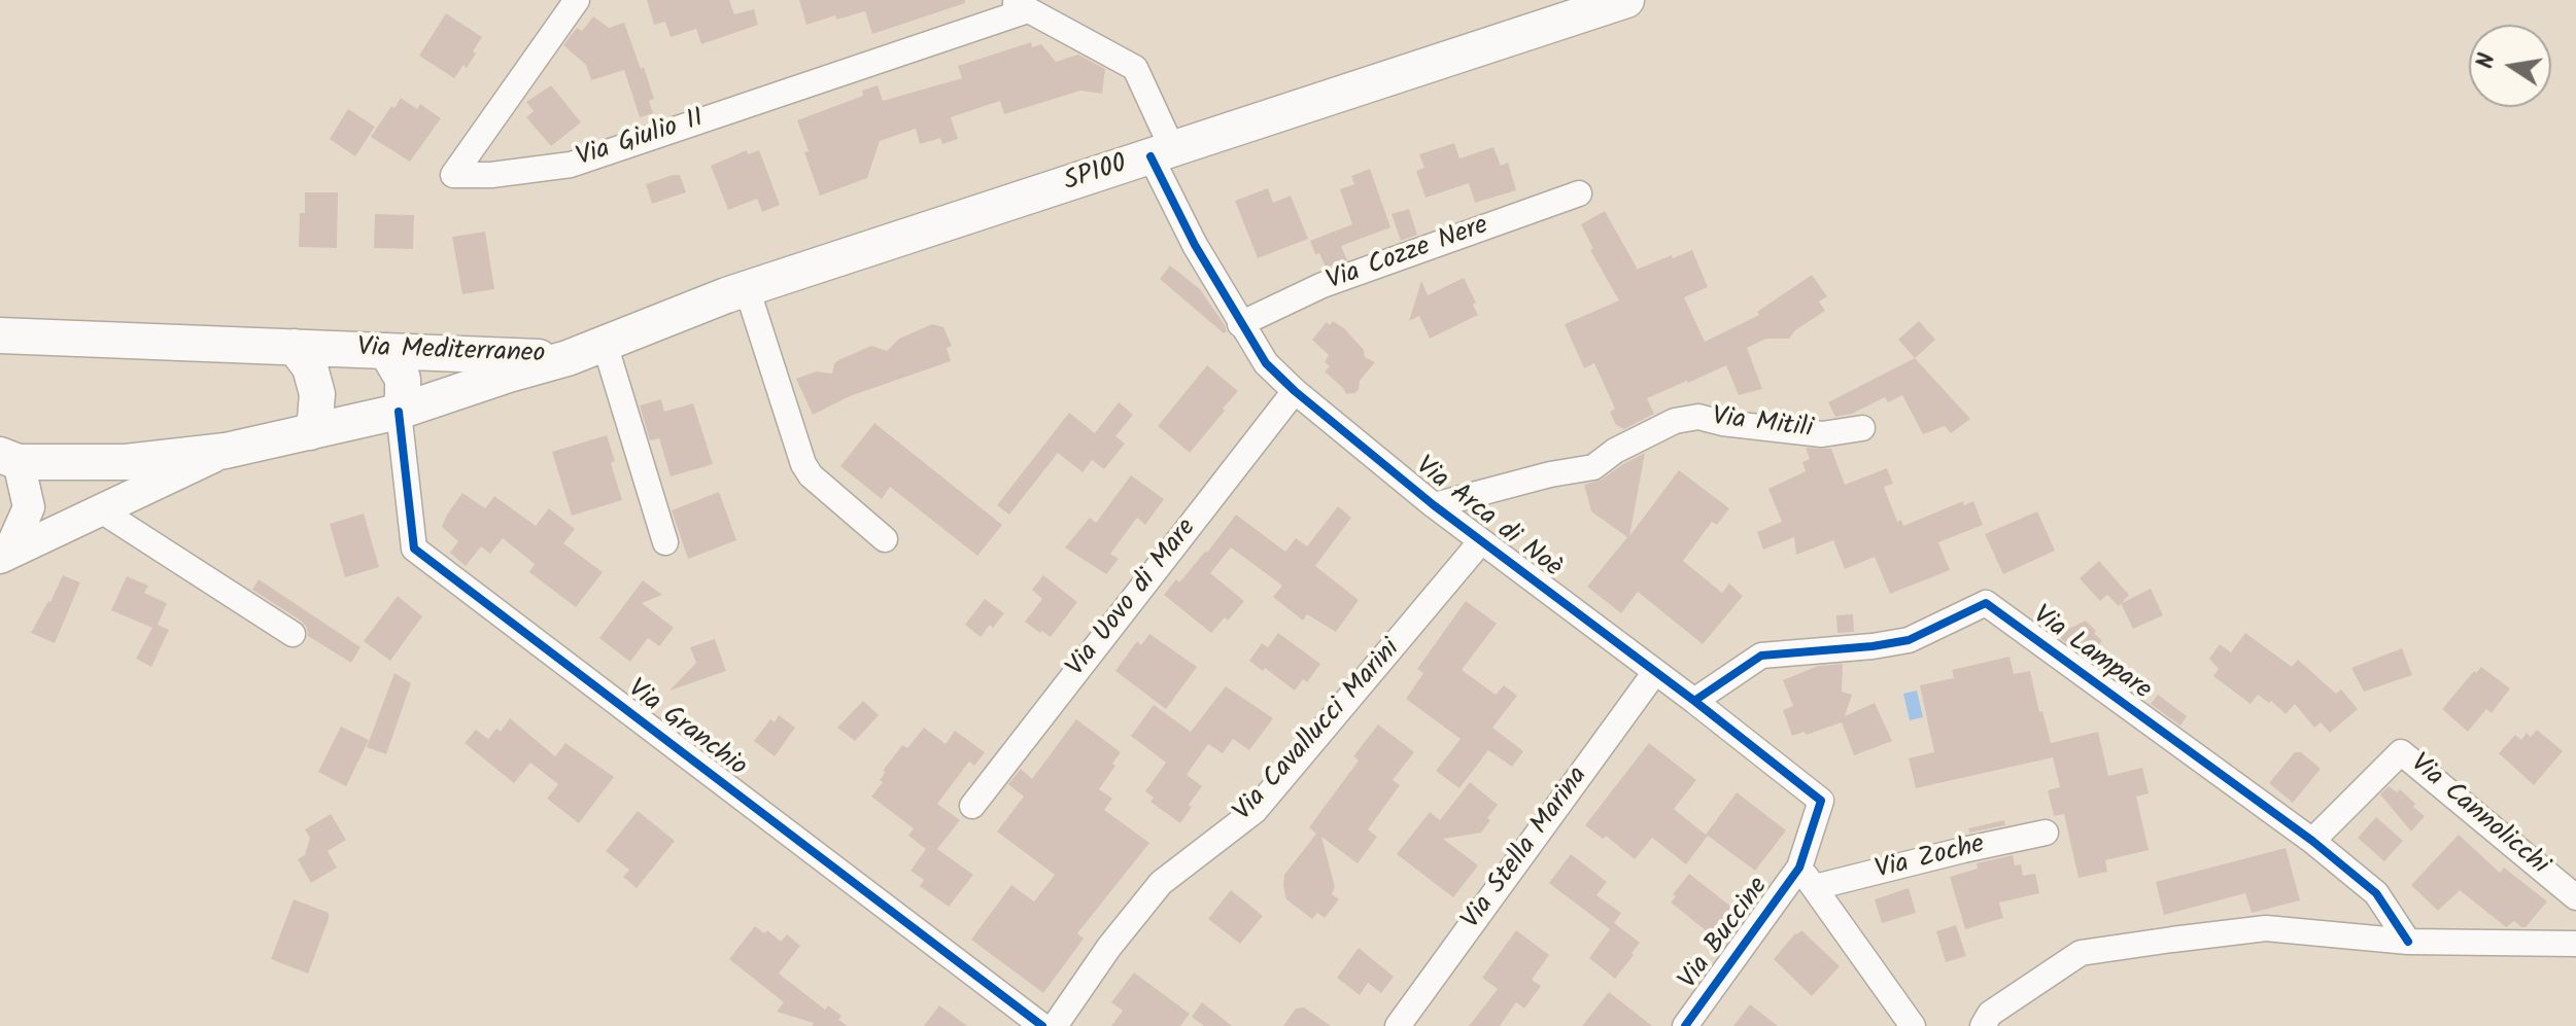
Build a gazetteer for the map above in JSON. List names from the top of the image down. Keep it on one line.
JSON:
{"streets":{"main road":["SP100","Via Mediterraneo"],"street":["Via Giulio II","Via Cozze Nere","Via Mitili","Via Arca di Noè","Via Uovo di Mare","Via Lampare","Via Granchio","Via Cavallucci Marini","Via Cannolicchi","Via Stella Marina","Via Zoche","Via Buccine"]},"crossings":[["Via Giulio II","SP100"],["Via Giulio II","Via Arca di Noè"],["SP100","Via Mediterraneo"],["SP100","Via Arca di Noè"],["Via Cozze Nere","Via Arca di Noè"],["Via Mediterraneo","Via Granchio"],["Via Mitili","Via Arca di Noè"],["Via Arca di Noè","Via Uovo di Mare"],["Via Arca di Noè","Via Lampare"],["Via Arca di Noè","Via Cavallucci Marini"],["Via Arca di Noè","Via Stella Marina"],["Via Arca di Noè","Via Buccine"],["Via Lampare","Via Cannolicchi"]],"north":"left"}
